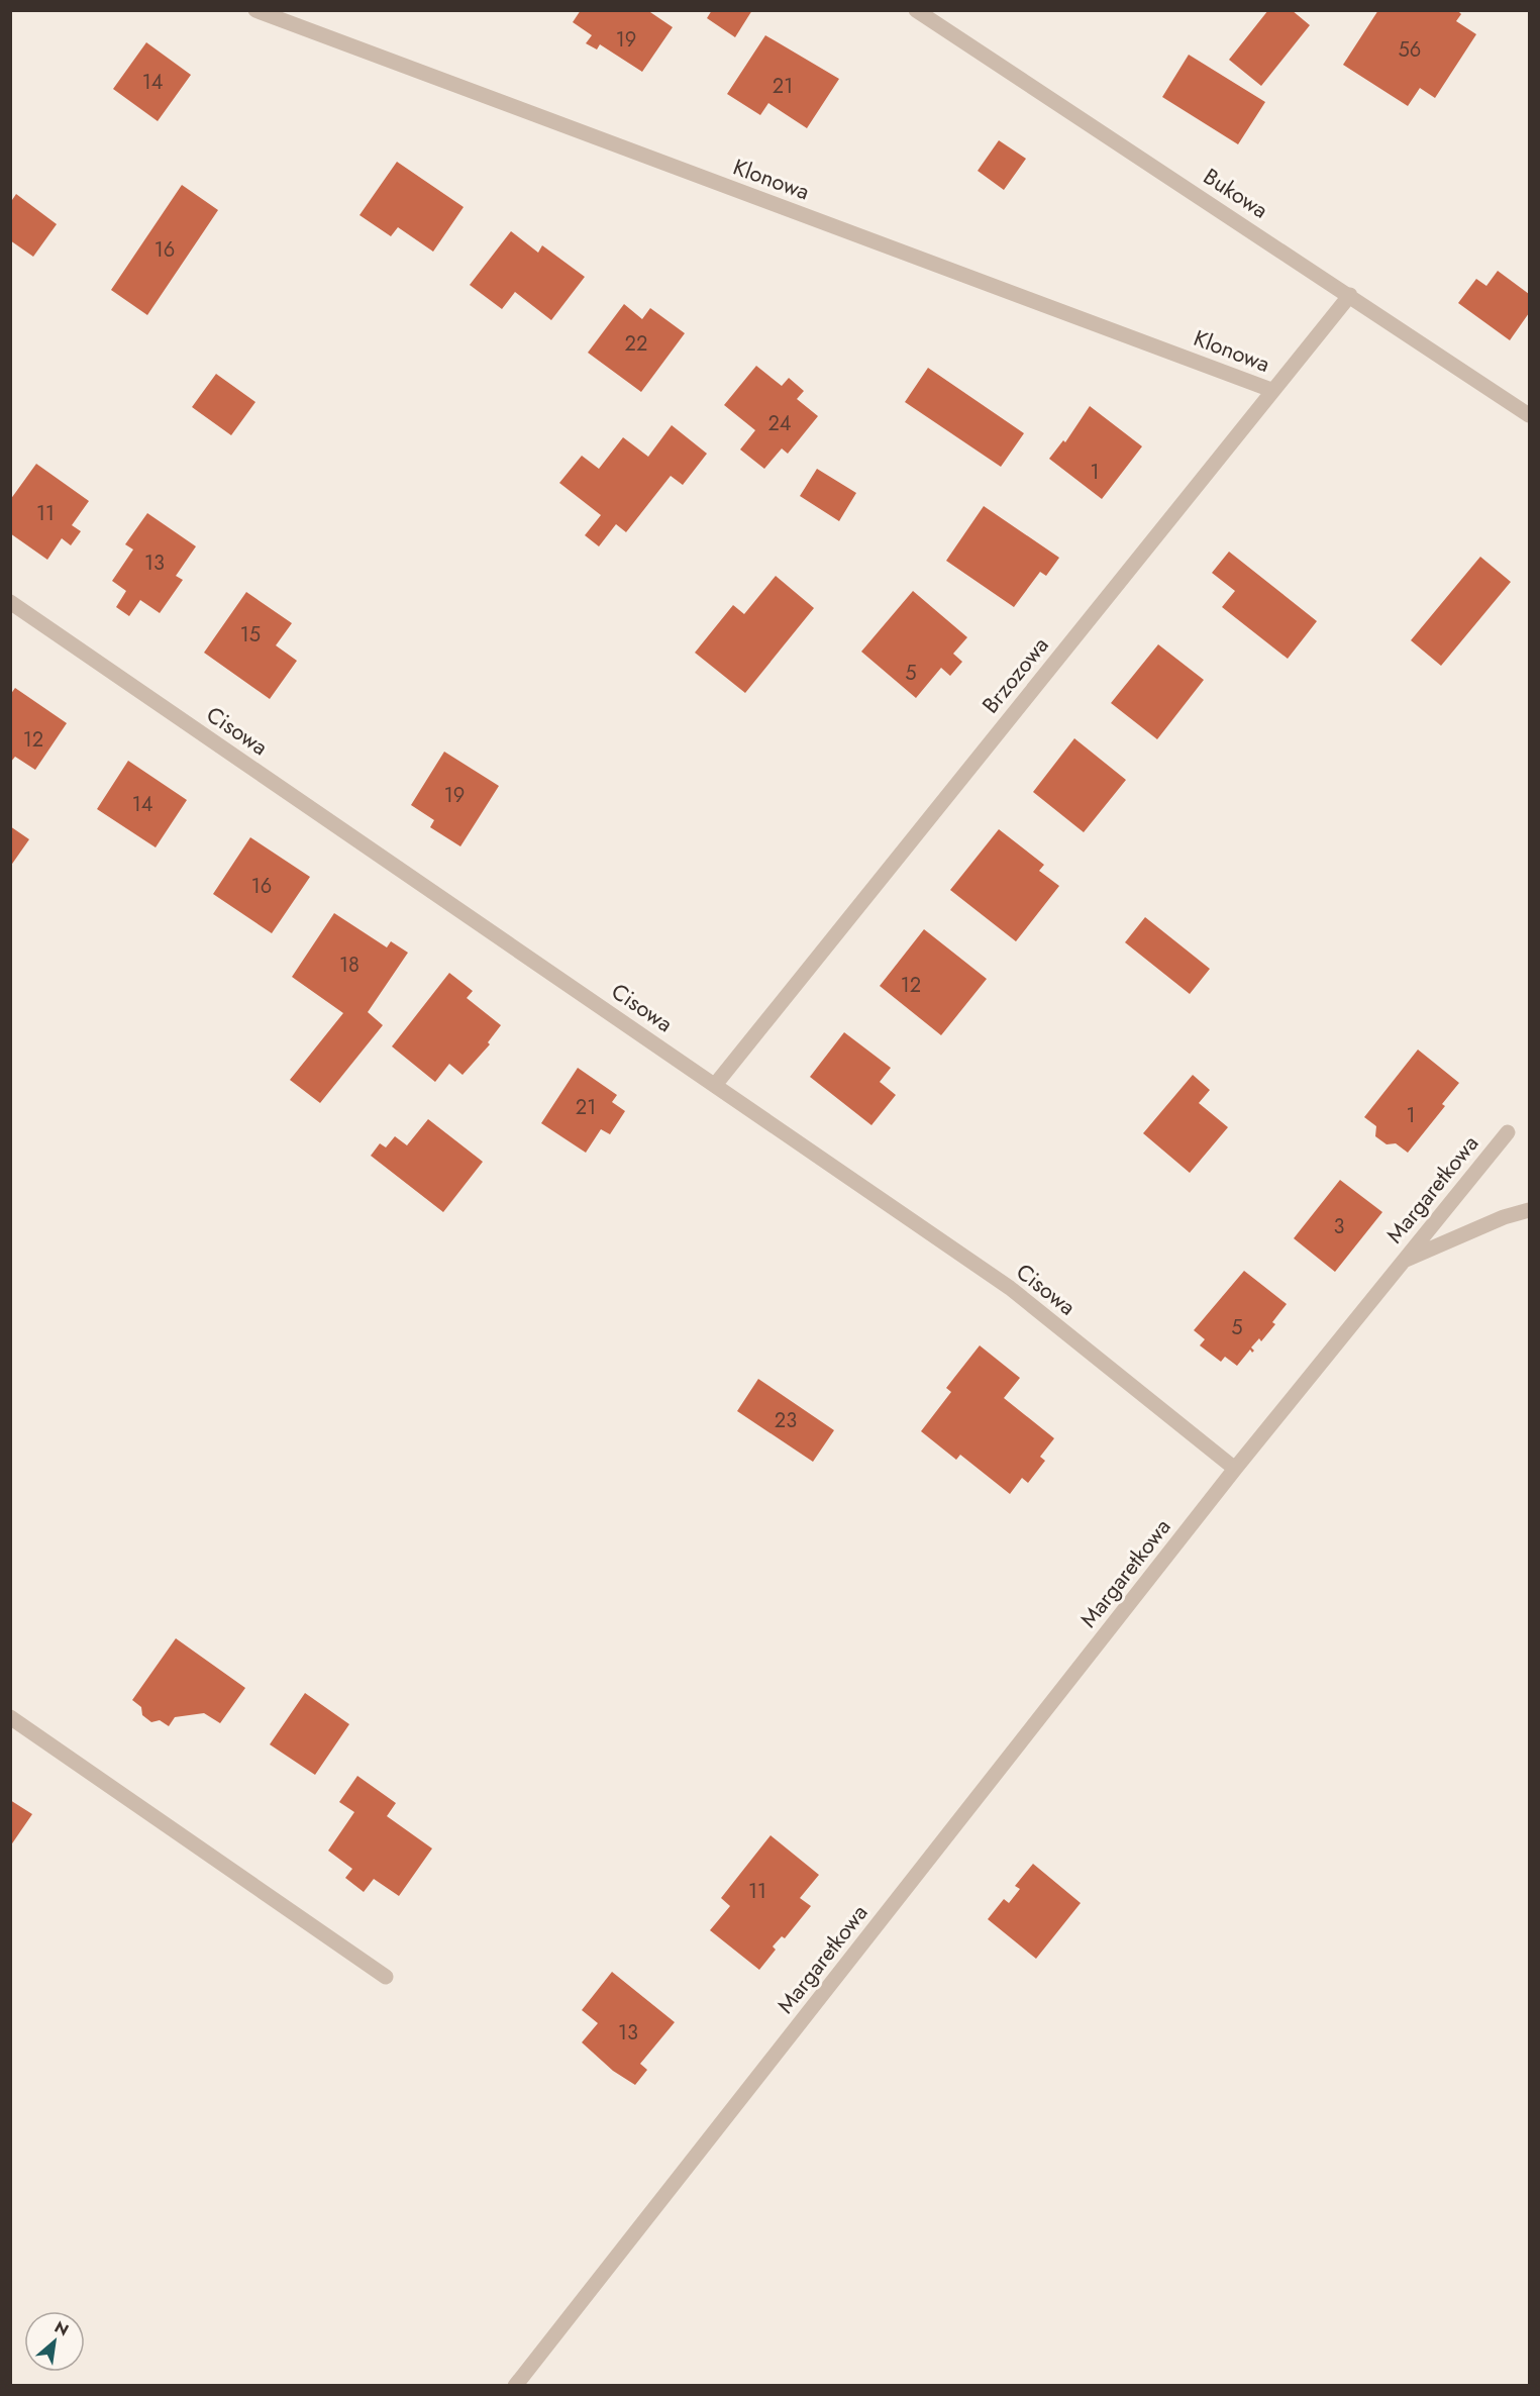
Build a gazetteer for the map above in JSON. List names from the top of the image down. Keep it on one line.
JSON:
{"streets":{"street":["Klonowa","Bukowa","Brzozowa","Cisowa","Margaretkowa"]},"crossings":[["Klonowa","Brzozowa"],["Bukowa","Brzozowa"],["Brzozowa","Cisowa"],["Cisowa","Margaretkowa"]],"house_numbers":["19","56","14","21","16","22","24","1","11","13","15","5","12","19","14","16","18","12","21","1","3","5","23","11","13"],"north":"top right"}
